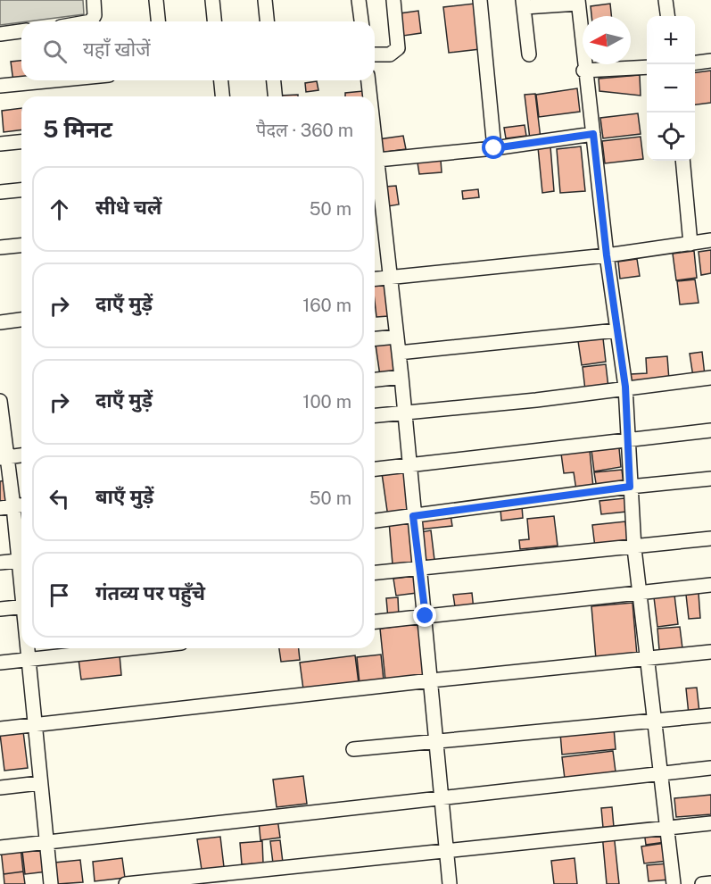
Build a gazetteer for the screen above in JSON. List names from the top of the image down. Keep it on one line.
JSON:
{"north":"left","page":{"map_buttons":["+","−"],"search":"यहाँ खोजें","heading":["5 मिनट","पैदल · 360 m"],"list":[["सीधे चलें","50 m"],["दाएँ मुड़ें","160 m"],["दाएँ मुड़ें","100 m"],["बाएँ मुड़ें","50 m"],"गंतव्य पर पहुँचे"]}}
